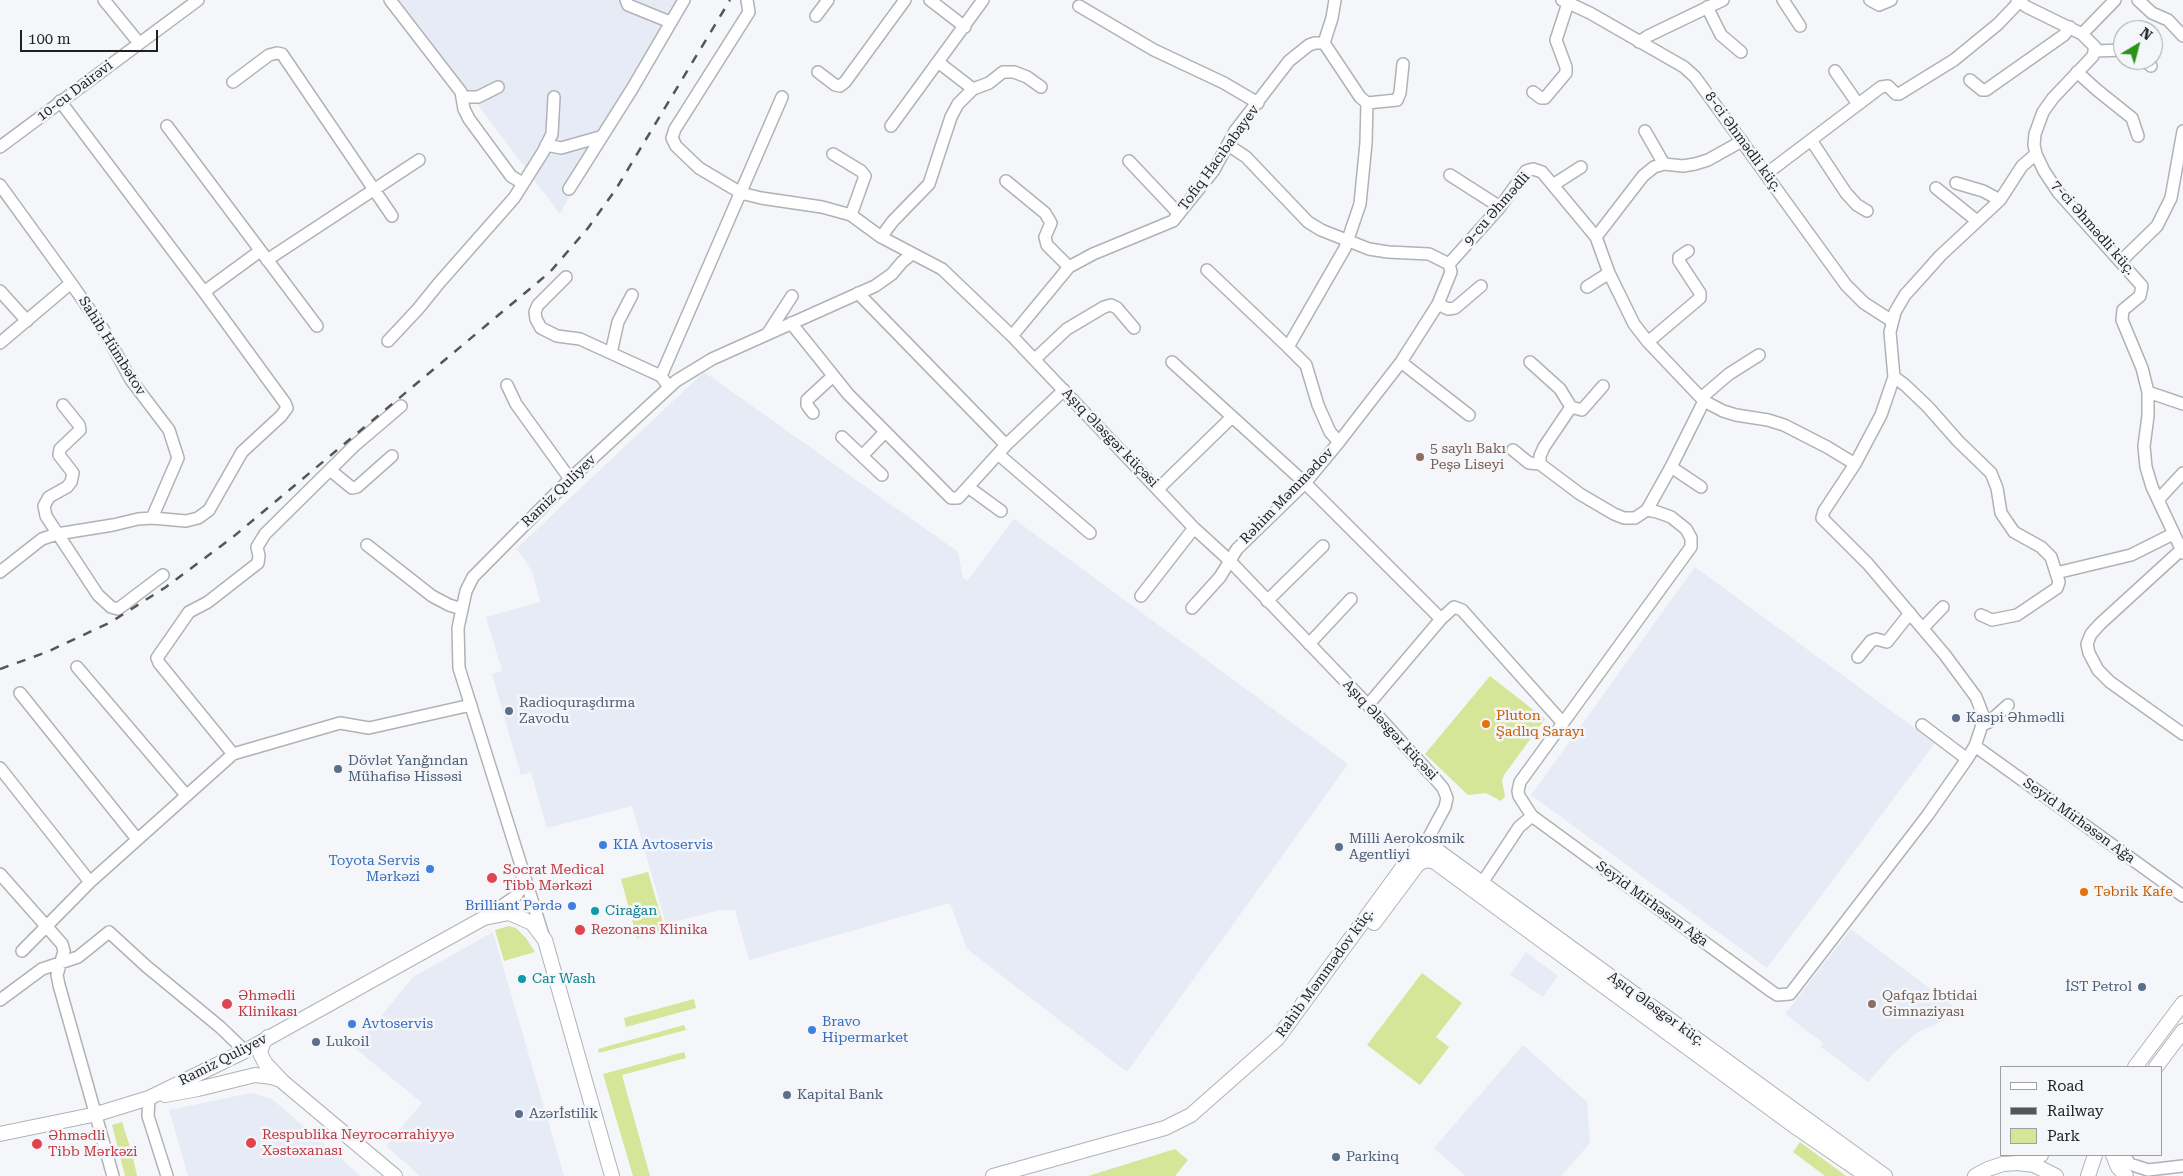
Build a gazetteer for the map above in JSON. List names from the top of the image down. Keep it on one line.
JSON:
{"streets":{"main road":["Ramiz Quliyev","Rahib Məmmədov küç.","Aşıq Ələsgər küç."],"street":["10-cu Dairəvi","8-ci Əhmədli küç.","Tofiq Hacıbabayev","9-cu Əhmədli","7-ci Əhmədli küç.","Sahib Hümbətov","Aşıq Ələsgər küçəsi","Rəhim Məmmədov","Seyid Mirhəsən Ağa"]},"crossings":[["8-ci Əhmədli küç.","Seyid Mirhəsən Ağa"],["Tofiq Hacıbabayev","Aşıq Ələsgər küçəsi"],["9-cu Əhmədli","Seyid Mirhəsən Ağa"],["7-ci Əhmədli küç.","Seyid Mirhəsən Ağa"],["Aşıq Ələsgər küçəsi","Ramiz Quliyev"],["Aşıq Ələsgər küçəsi","Rəhim Məmmədov"],["Aşıq Ələsgər küçəsi","Rahib Məmmədov küç."],["Aşıq Ələsgər küçəsi","Aşıq Ələsgər küç."],["Rahib Məmmədov küç.","Aşıq Ələsgər küç."]],"places":["5 saylı Bakı Peşə Liseyi","Radioquraşdırma Zavodu","Kaspi Əhmədli","Pluton Şadlıq Sarayı","Dövlət Yanğından Mühafisə Hissəsi","KIA Avtoservis","Milli Aerokosmik Agentliyi","Toyota Servis Mərkəzi","Socrat Medical Tibb Mərkəzi","Təbrik Kafe","Brilliant Pərdə","Cirağan","Rezonans Klinika","Car Wash","İST Petrol","Əhmədli Klinikası","Qafqaz İbtidai Gimnaziyası","Avtoservis","Bravo Hipermarket","Lukoil","Kapital Bank","Azərİstilik","Respublika Neyrocərrahiyyə Xəstəxanası","Əhmədli Tibb Mərkəzi","Parkinq"],"legend":["Road","Railway","Park"],"scale_bar":"100 m","north":"top right"}
